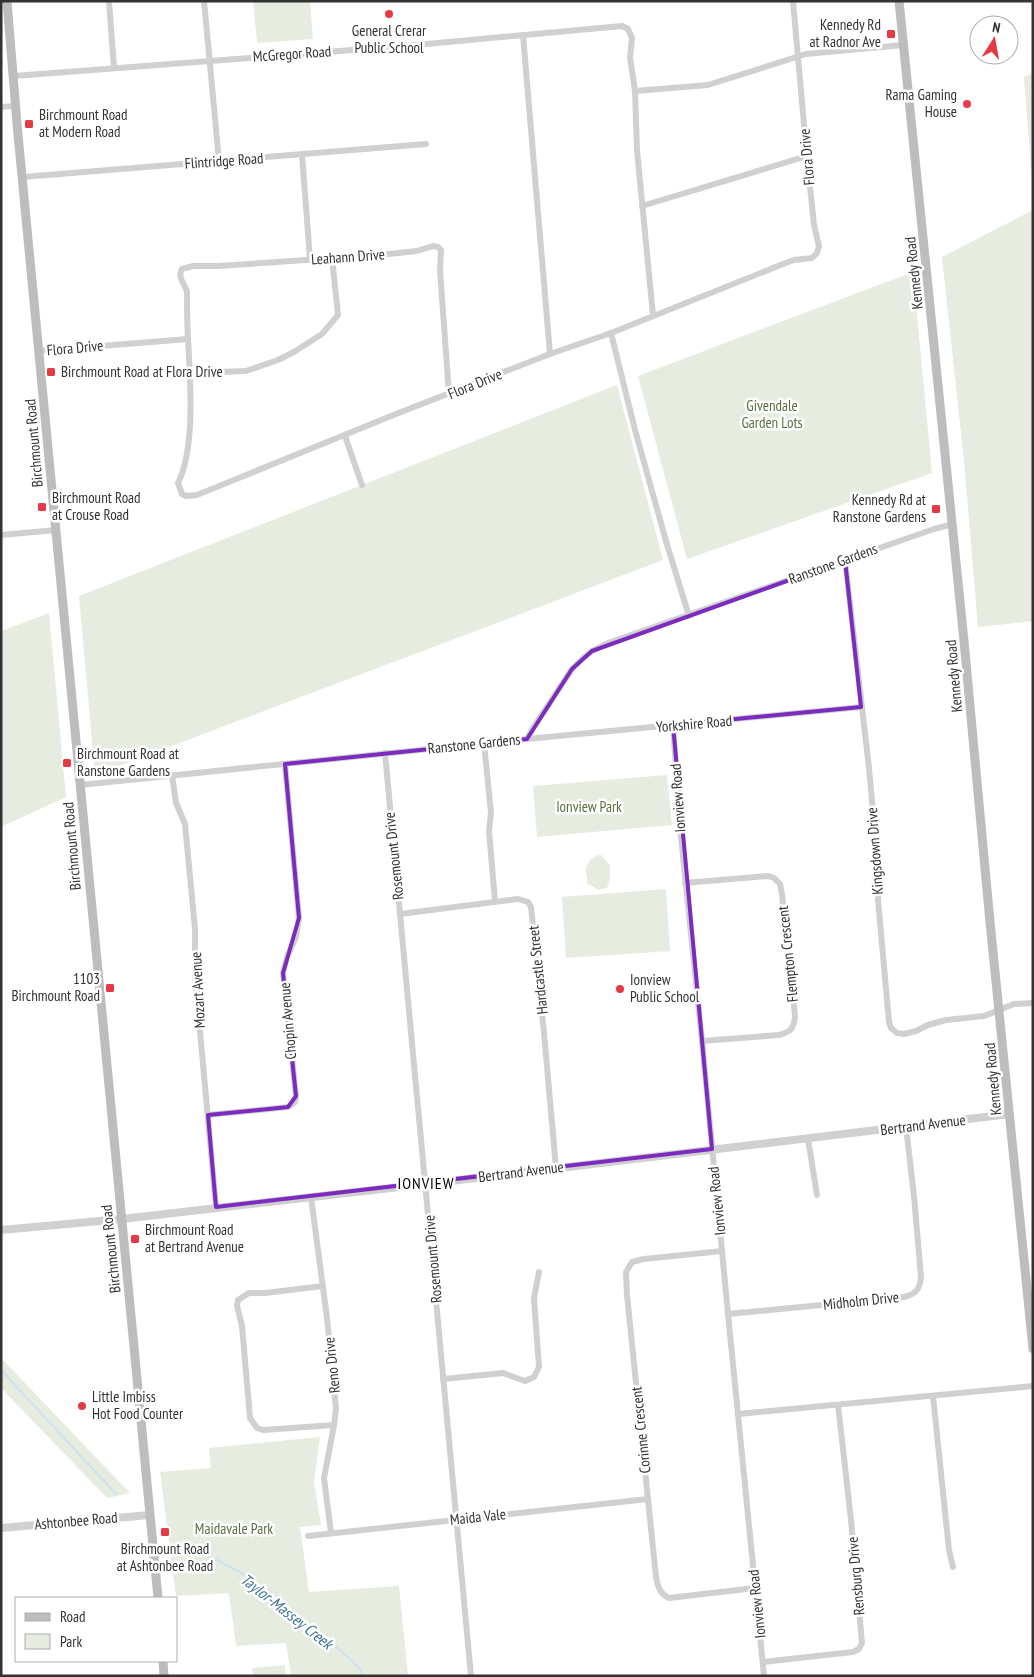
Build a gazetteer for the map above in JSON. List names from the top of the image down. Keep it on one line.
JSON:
{"streets":{"main road":["Kennedy Road","Birchmount Road"],"street":["McGregor Road","Flora Drive","Flintridge Road","Leahann Drive","Ranstone Gardens","Yorkshire Road","Ionview Road","Kingsdown Drive","Rosemount Drive","Flempton Crescent","Hardcastle Street","Mozart Avenue","Chopin Avenue","Bertrand Avenue","Midholm Drive","Reno Drive","Corinne Crescent","Maida Vale","Ashtonbee Road","Rensburg Drive"]},"crossings":[["McGregor Road","Birchmount Road"],["Flora Drive","Leahann Drive"],["Flora Drive","Birchmount Road"],["Flintridge Road","Birchmount Road"],["Kennedy Road","Ranstone Gardens"],["Kennedy Road","Kingsdown Drive"],["Kennedy Road","Bertrand Avenue"],["Birchmount Road","Ranstone Gardens"],["Birchmount Road","Bertrand Avenue"],["Birchmount Road","Ashtonbee Road"],["Ranstone Gardens","Yorkshire Road"],["Ranstone Gardens","Kingsdown Drive"],["Ranstone Gardens","Rosemount Drive"],["Ranstone Gardens","Mozart Avenue"],["Ranstone Gardens","Chopin Avenue"],["Yorkshire Road","Ionview Road"],["Yorkshire Road","Kingsdown Drive"],["Ionview Road","Flempton Crescent"],["Ionview Road","Bertrand Avenue"],["Ionview Road","Midholm Drive"],["Ionview Road","Corinne Crescent"],["Ionview Road","Rensburg Drive"],["Rosemount Drive","Hardcastle Street"],["Rosemount Drive","Bertrand Avenue"],["Rosemount Drive","Maida Vale"],["Hardcastle Street","Bertrand Avenue"],["Mozart Avenue","Chopin Avenue"],["Mozart Avenue","Bertrand Avenue"],["Bertrand Avenue","Midholm Drive"],["Bertrand Avenue","Reno Drive"],["Reno Drive","Maida Vale"],["Corinne Crescent","Maida Vale"]],"districts":["IONVIEW"],"water":["Taylor-Massey Creek"],"parks":["Givendale Garden Lots","Ionview Park","Maidavale Park"],"places":{"other":["General Crerar Public School","Rama Gaming House","Ionview Public School","Little Imbiss Hot Food Counter"],"transit":["Kennedy Rd at Radnor Ave","Birchmount Road at Modern Road","Birchmount Road at Flora Drive","Birchmount Road at Crouse Road","Kennedy Rd at Ranstone Gardens","Birchmount Road at Ranstone Gardens","1103 Birchmount Road","Birchmount Road at Bertrand Avenue","Birchmount Road at Ashtonbee Road"]},"legend":["Road","Park"],"north":"top"}
